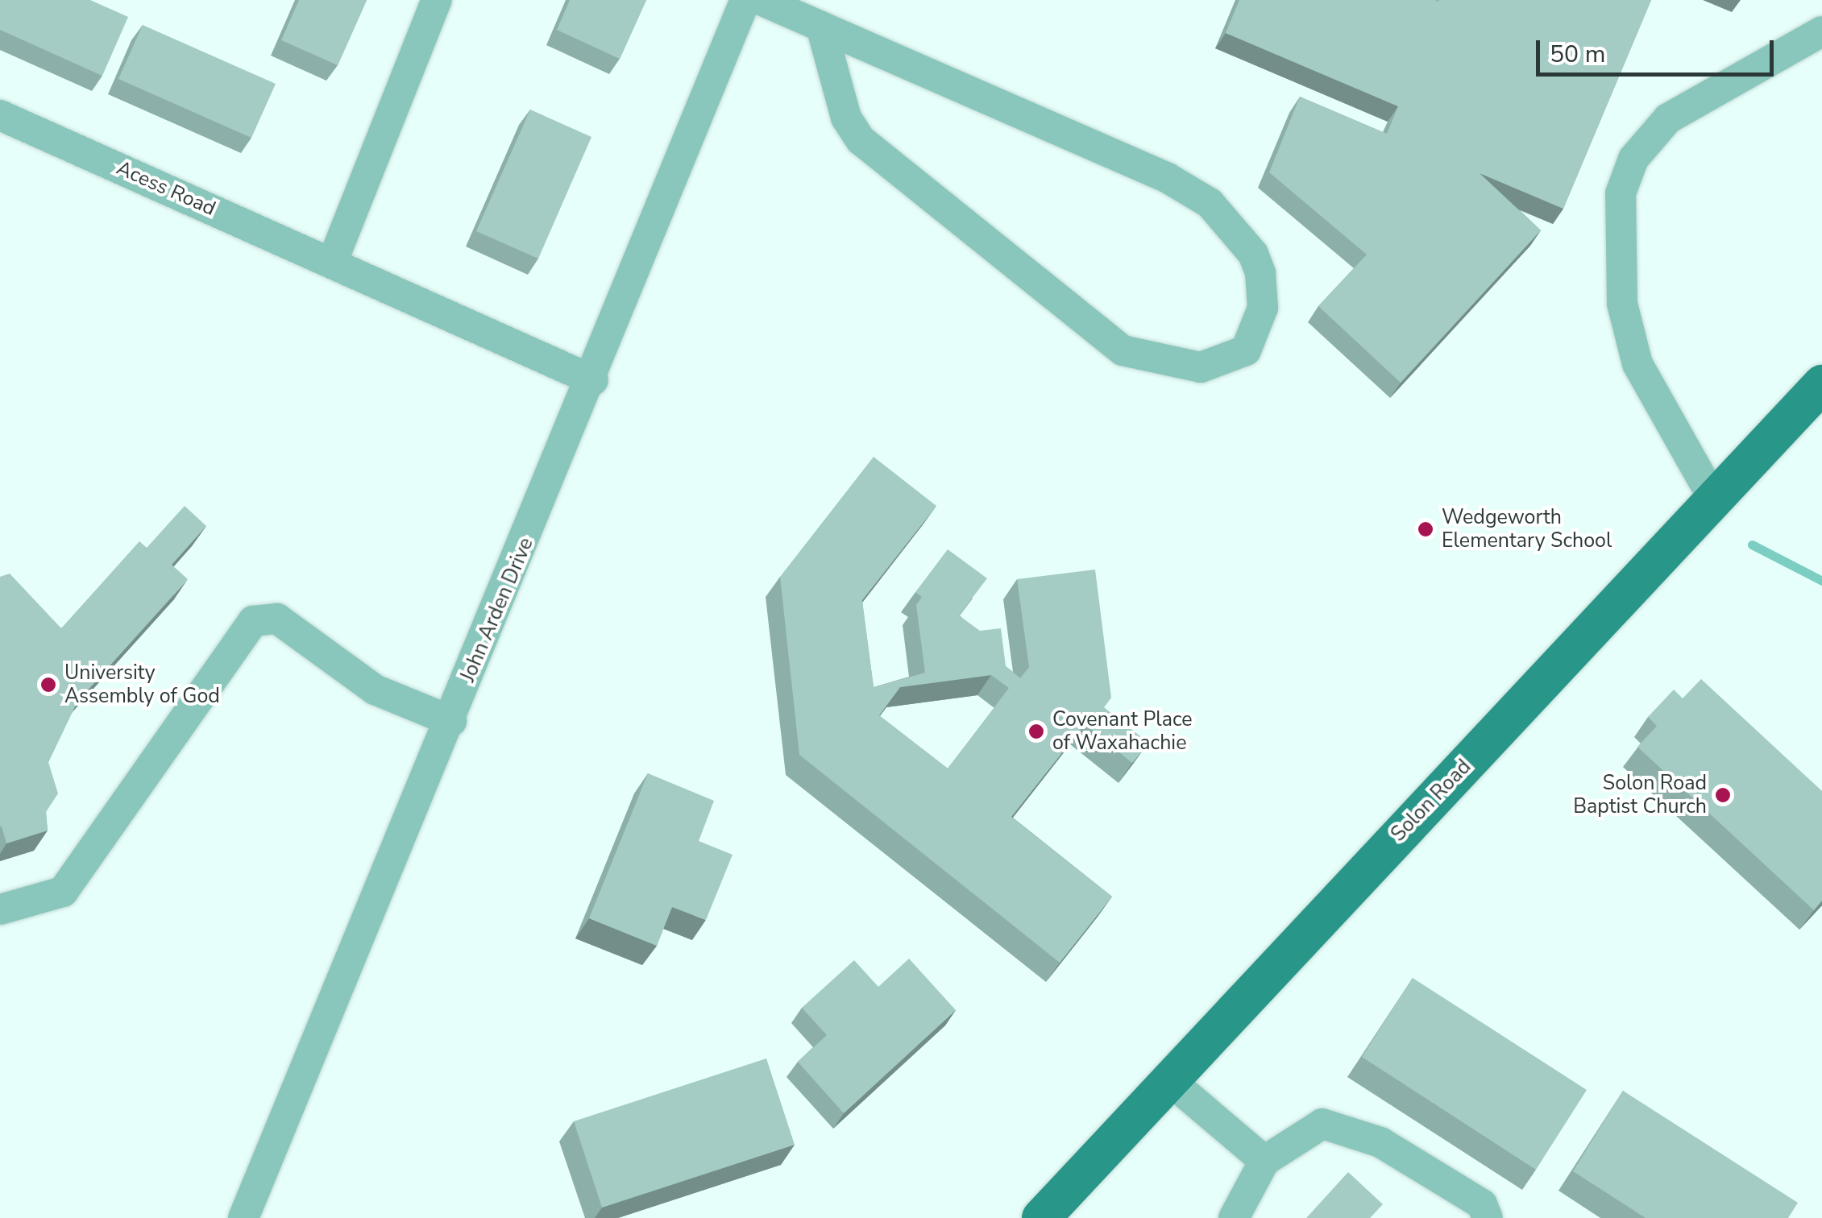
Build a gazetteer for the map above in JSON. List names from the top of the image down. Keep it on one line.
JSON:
{"streets":{"main road":["Solon Road"],"street":["Acess Road","John Arden Drive"]},"crossings":[["Acess Road","John Arden Drive"]],"places":["Wedgeworth Elementary School","University Assembly of God","Covenant Place of Waxahachie","Solon Road Baptist Church"],"scale_bar":"50 m"}
